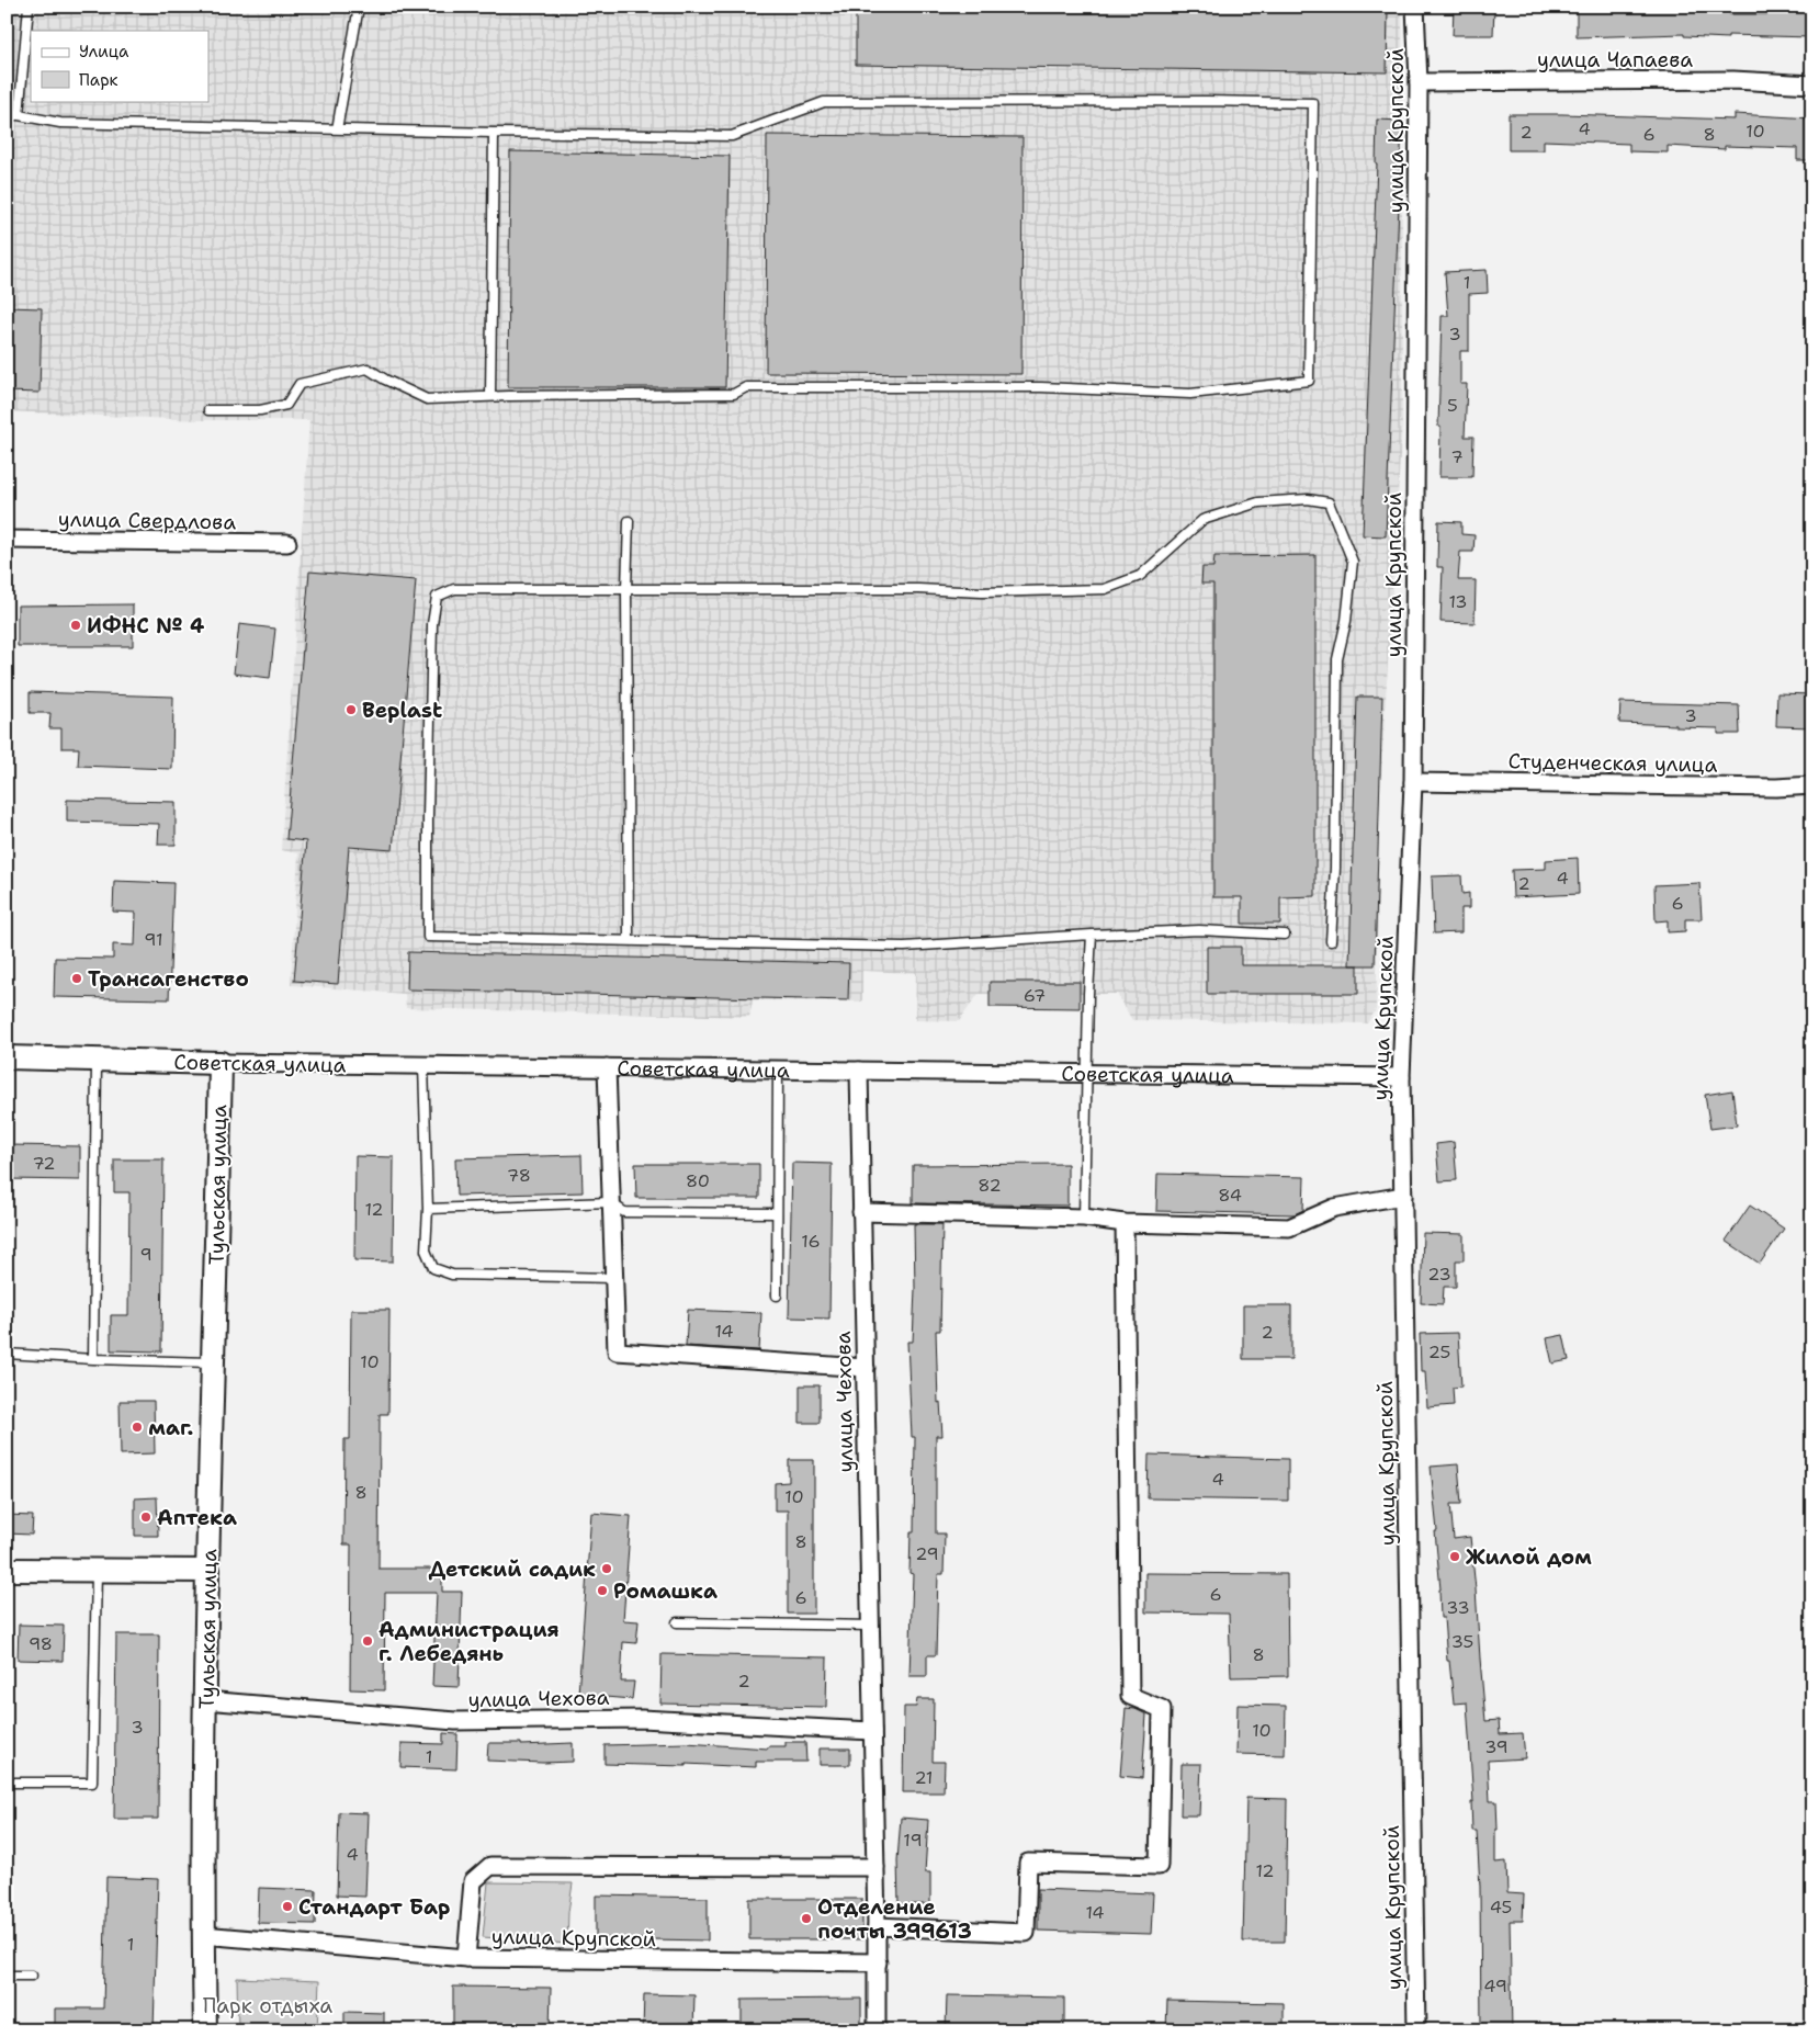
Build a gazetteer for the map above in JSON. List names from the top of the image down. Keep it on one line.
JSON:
{"streets":{"main road":["Советская улица","Тульская улица"],"street":["улица Чапаева","улица Крупской","улица Свердлова","Студенческая улица","улица Чехова"]},"crossings":[["улица Чапаева","улица Крупской"],["улица Крупской","Студенческая улица"],["улица Крупской","Советская улица"],["улица Крупской","Тульская улица"],["улица Крупской","улица Чехова"],["Советская улица","Тульская улица"],["Советская улица","улица Чехова"],["Тульская улица","улица Чехова"]],"parks":["Парк отдыха"],"places":["ИФНС № 4","Beplast","Трансагенство","маг.","Аптека","Жилой дом","Детский садик","Ромашка","Администрация г. Лебедянь","Стандарт Бар","Отделение почты 399613"],"house_numbers":["4","10","2","6","8","1","3","5","7","13","3","4","2","6","91","67","72","78","80","82","84","12","16","9","23","14","2","25","10","4","8","10","8","29","6","6","33","35","98","8","2","3","10","39","1","21","19","4","12","45","14","1","49"],"legend":["Улица","Парк"]}
